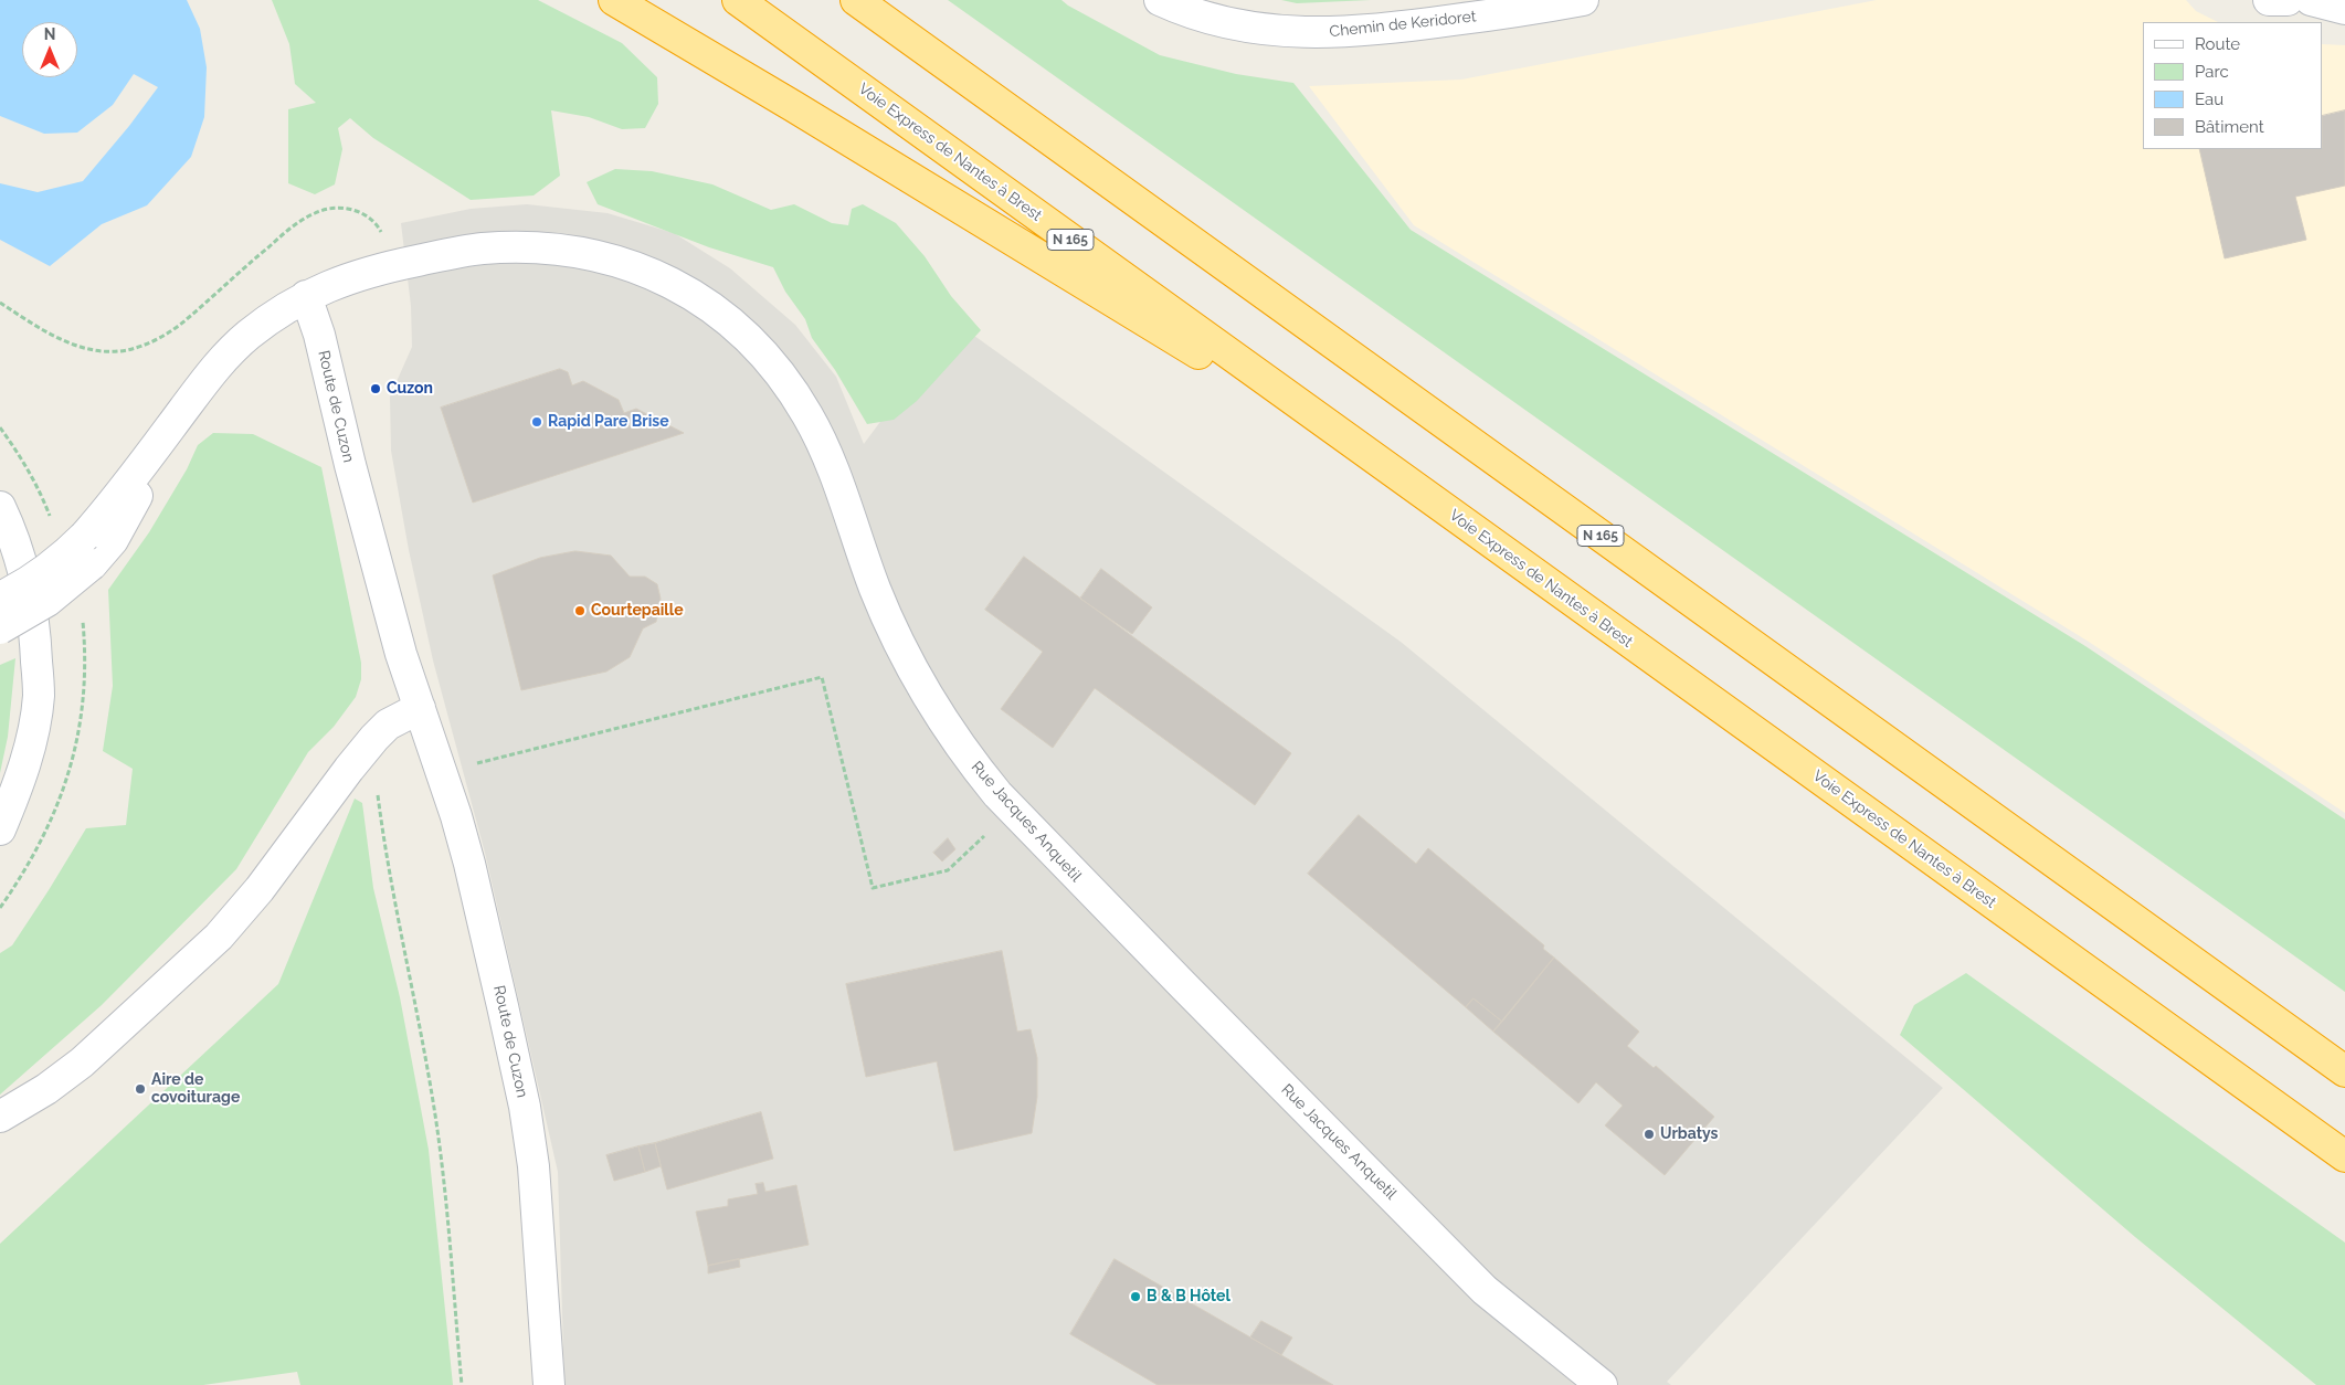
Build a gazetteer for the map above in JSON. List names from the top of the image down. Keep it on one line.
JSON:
{"streets":{"highway":["Voie Express de Nantes à Brest","N 165"],"street":["Chemin de Keridoret","Route de Cuzon","Rue Jacques Anquetil"]},"crossings":[["Route de Cuzon","Rue Jacques Anquetil"]],"places":["Cuzon","Rapid Pare Brise","Courtepaille","Aire de covoiturage","Urbatys","B & B Hôtel"],"legend":["Route","Parc","Eau","Bâtiment"],"north":"top"}
